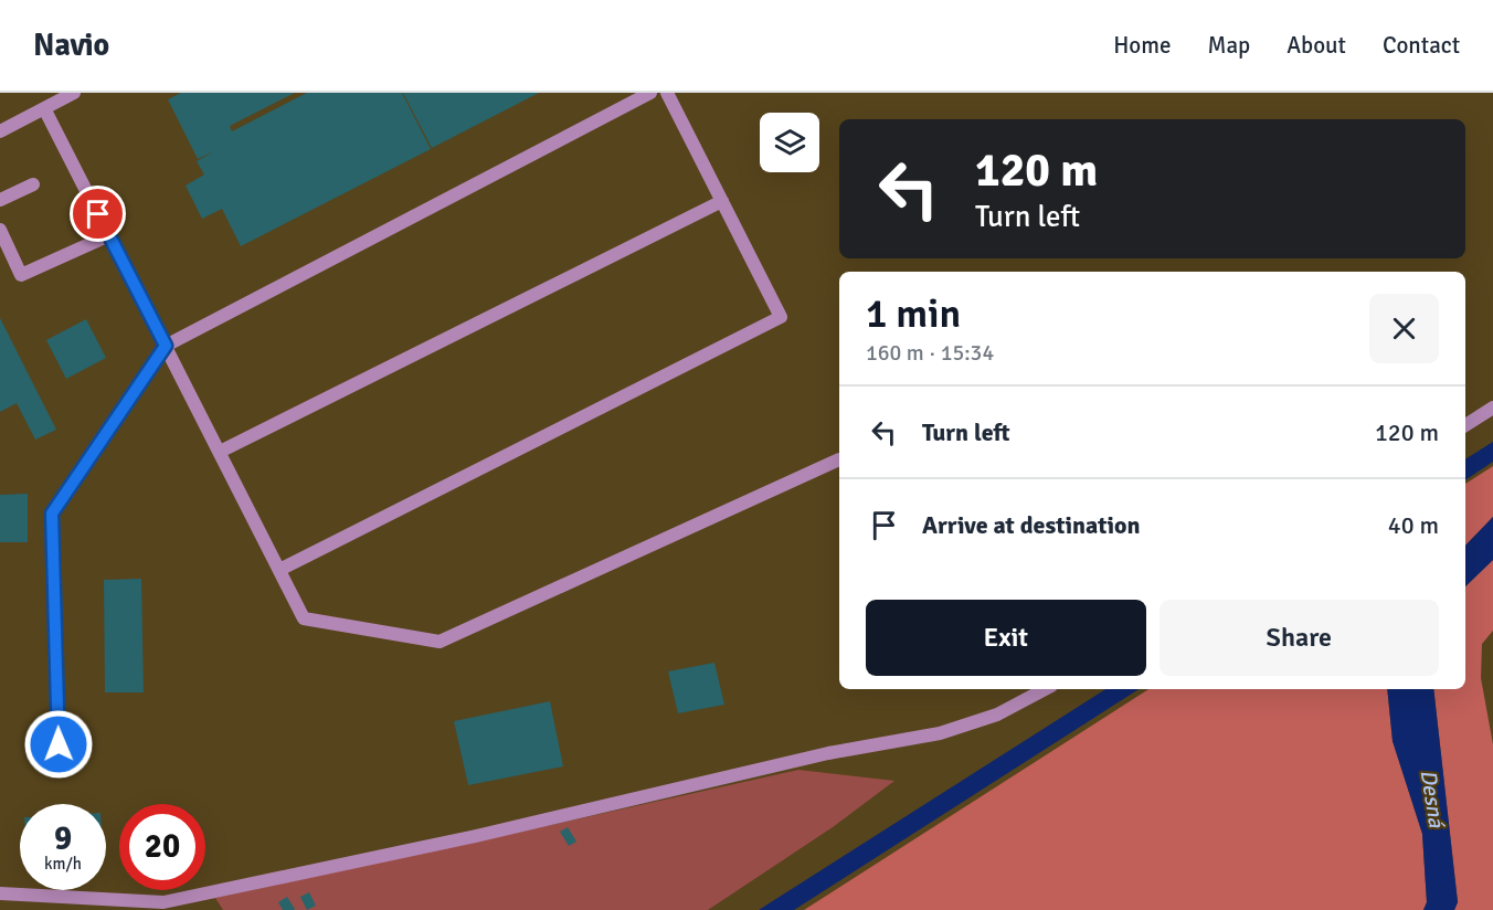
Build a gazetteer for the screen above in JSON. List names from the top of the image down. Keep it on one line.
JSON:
{"water":["Desná"],"page":{"header":"Navio","nav":["Home","Map","About","Contact"],"turn":["120 m","Turn left"],"heading":["1 min","160 m · 15:34"],"list":[{"name":"Turn left","value":"120 m"},{"name":"Arrive at destination","value":"40 m"}],"buttons":["Exit","Share"],"speed":"9 km/h","limit":"20"}}
